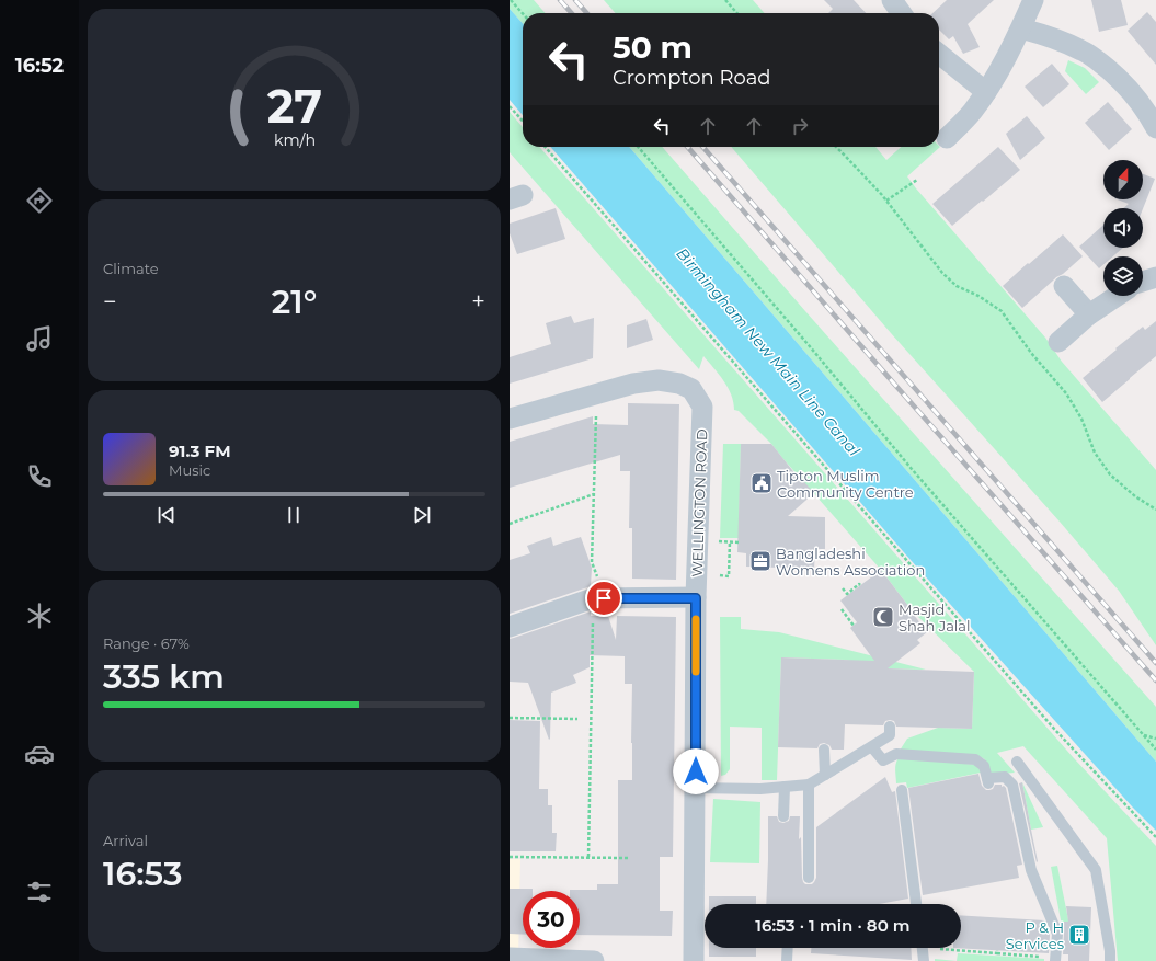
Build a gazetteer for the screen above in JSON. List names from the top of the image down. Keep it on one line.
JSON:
{"streets":{"street":["WELLINGTON ROAD"]},"water":["Birmingham New Main Line Canal"],"places":{"public building":["Tipton Muslim Community Centre"],"office":["Bangladeshi Womens Association"],"mosque":["Masjid Shah Jalal"],"building":["P & H Services"]},"north":"top","page":{"tabs":"16:52","turn":["50 m","Crompton Road"],"tile":["Climate",["Range · 67%","335 km"],["Arrival","16:53"]],"heat":["−","21°","+"],"song":["91.3 FM","Music"],"limit":"30","trip":"16:53 · 1 min · 80 m","gauge":["27","km/h"]}}
